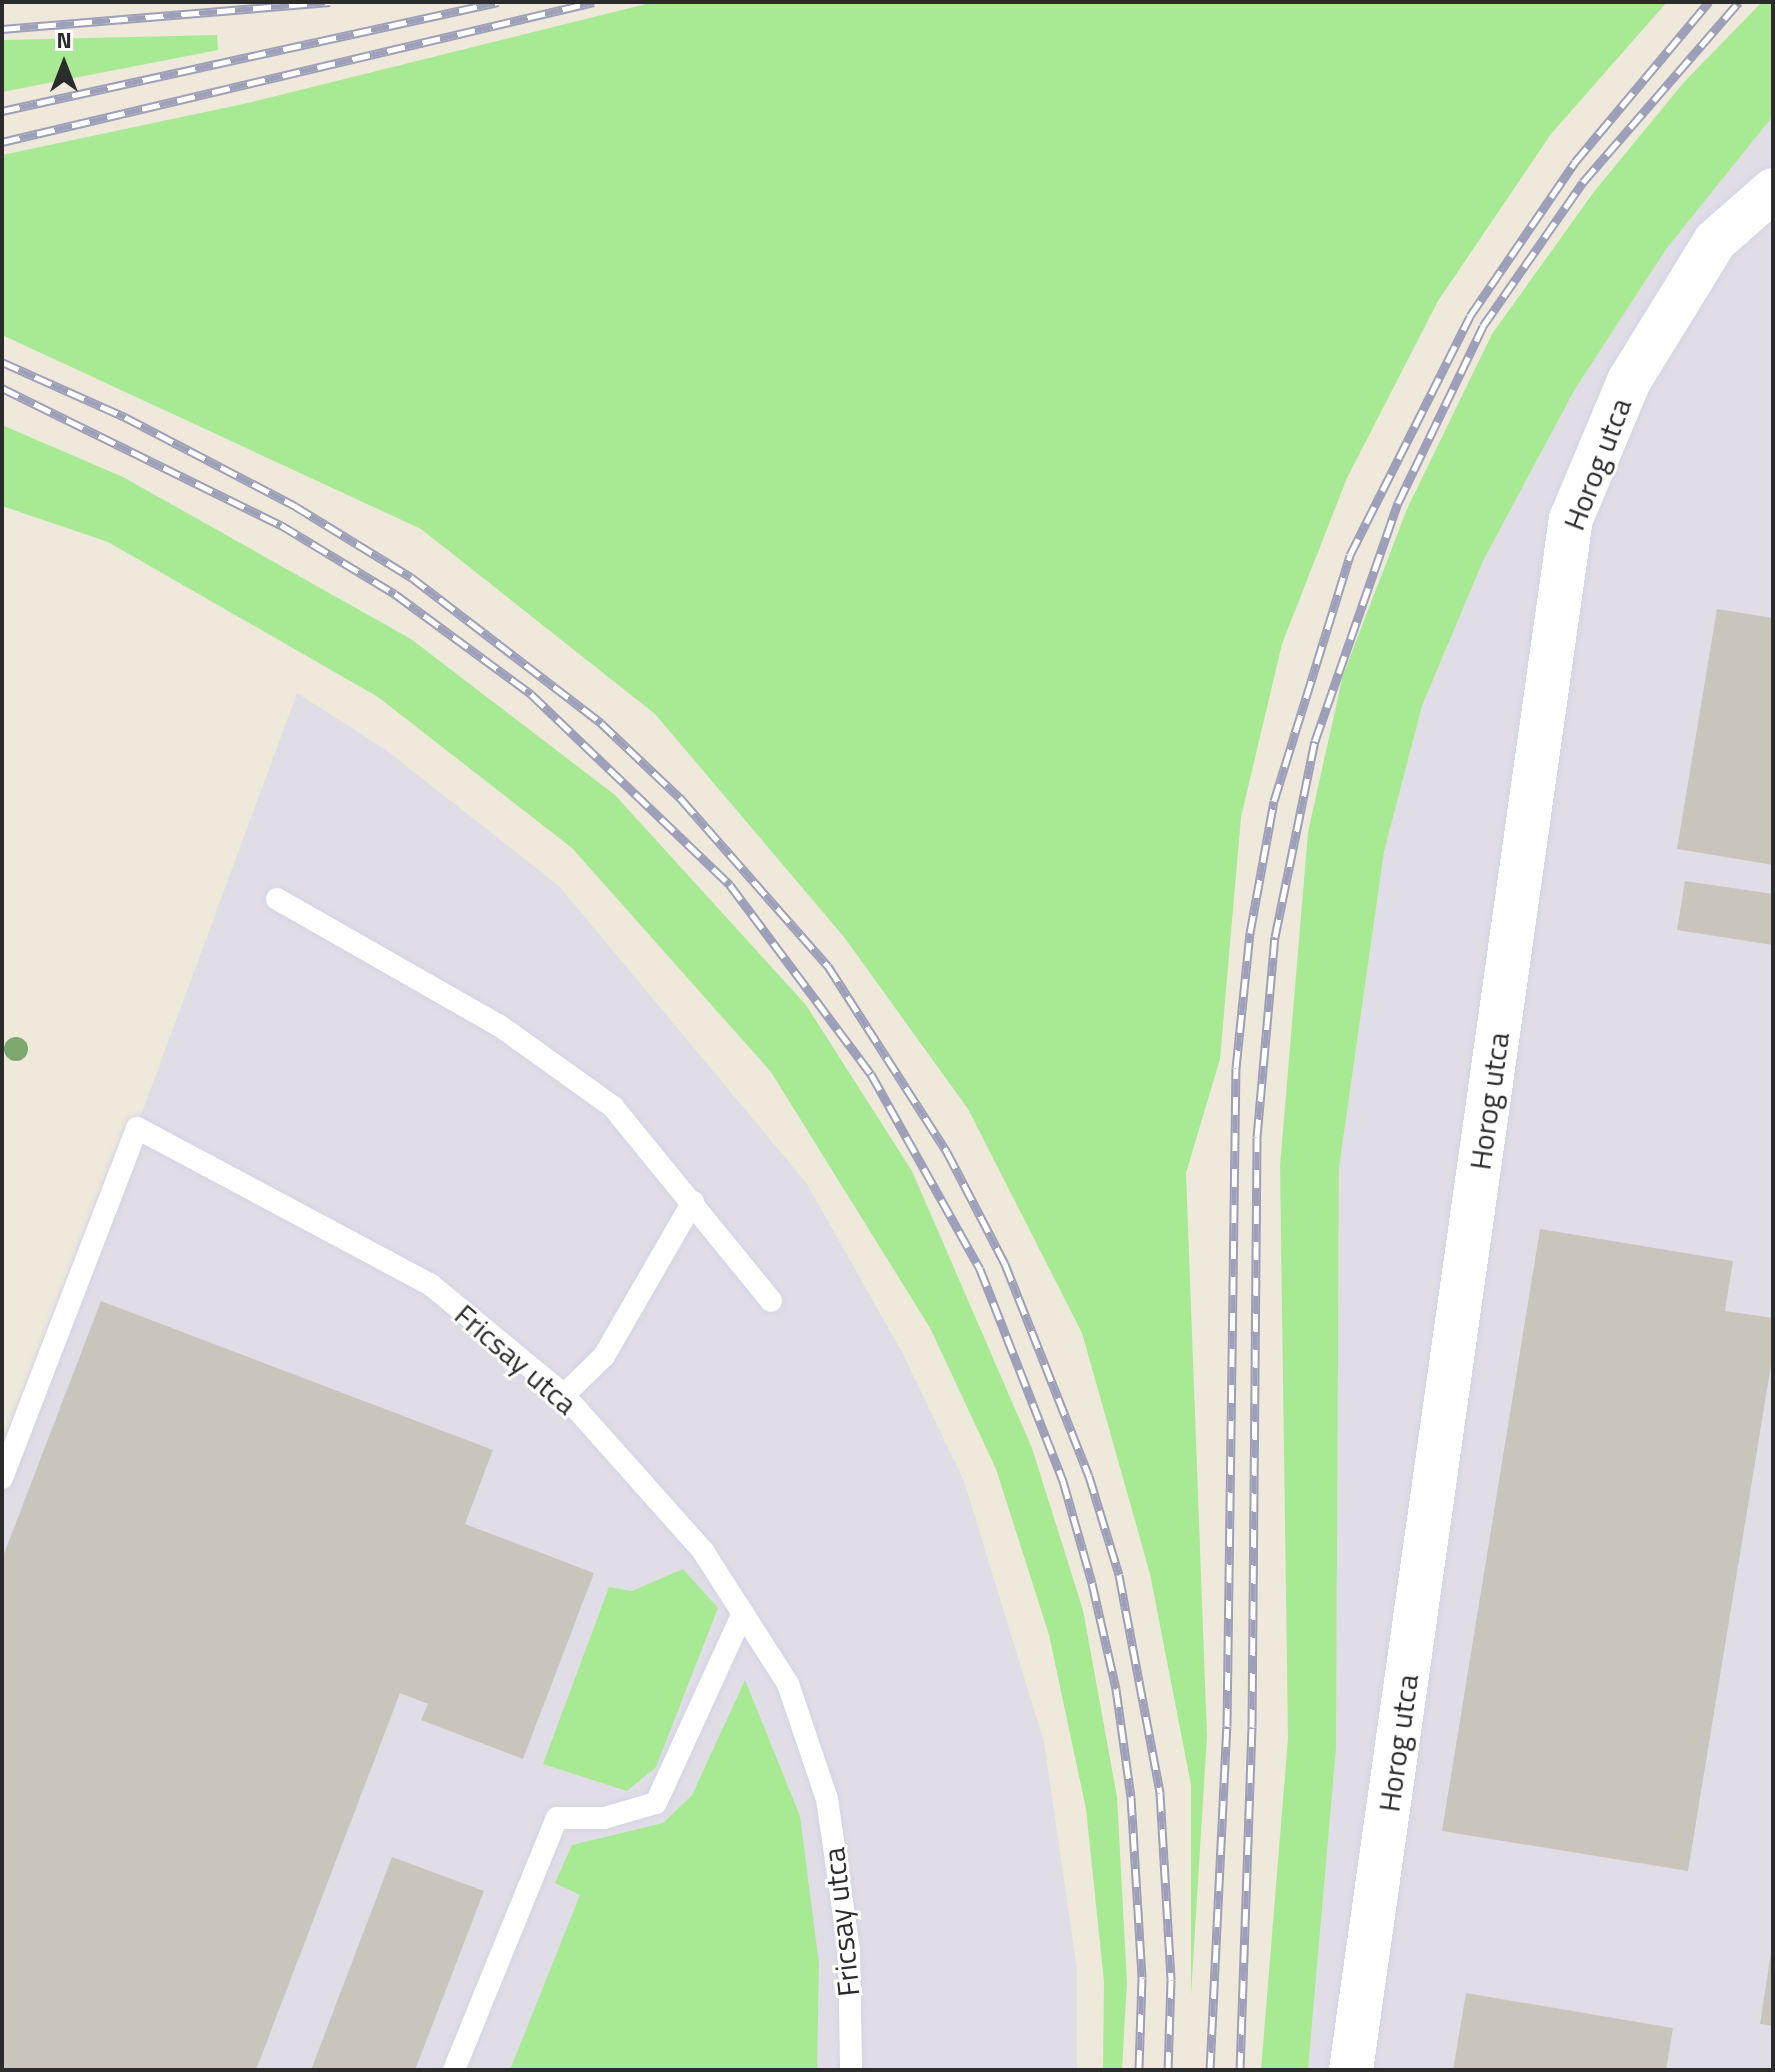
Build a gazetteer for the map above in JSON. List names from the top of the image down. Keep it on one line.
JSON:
{"streets":{"street":["Horog utca"],"lane":["Fricsay utca"]},"north":"top"}
